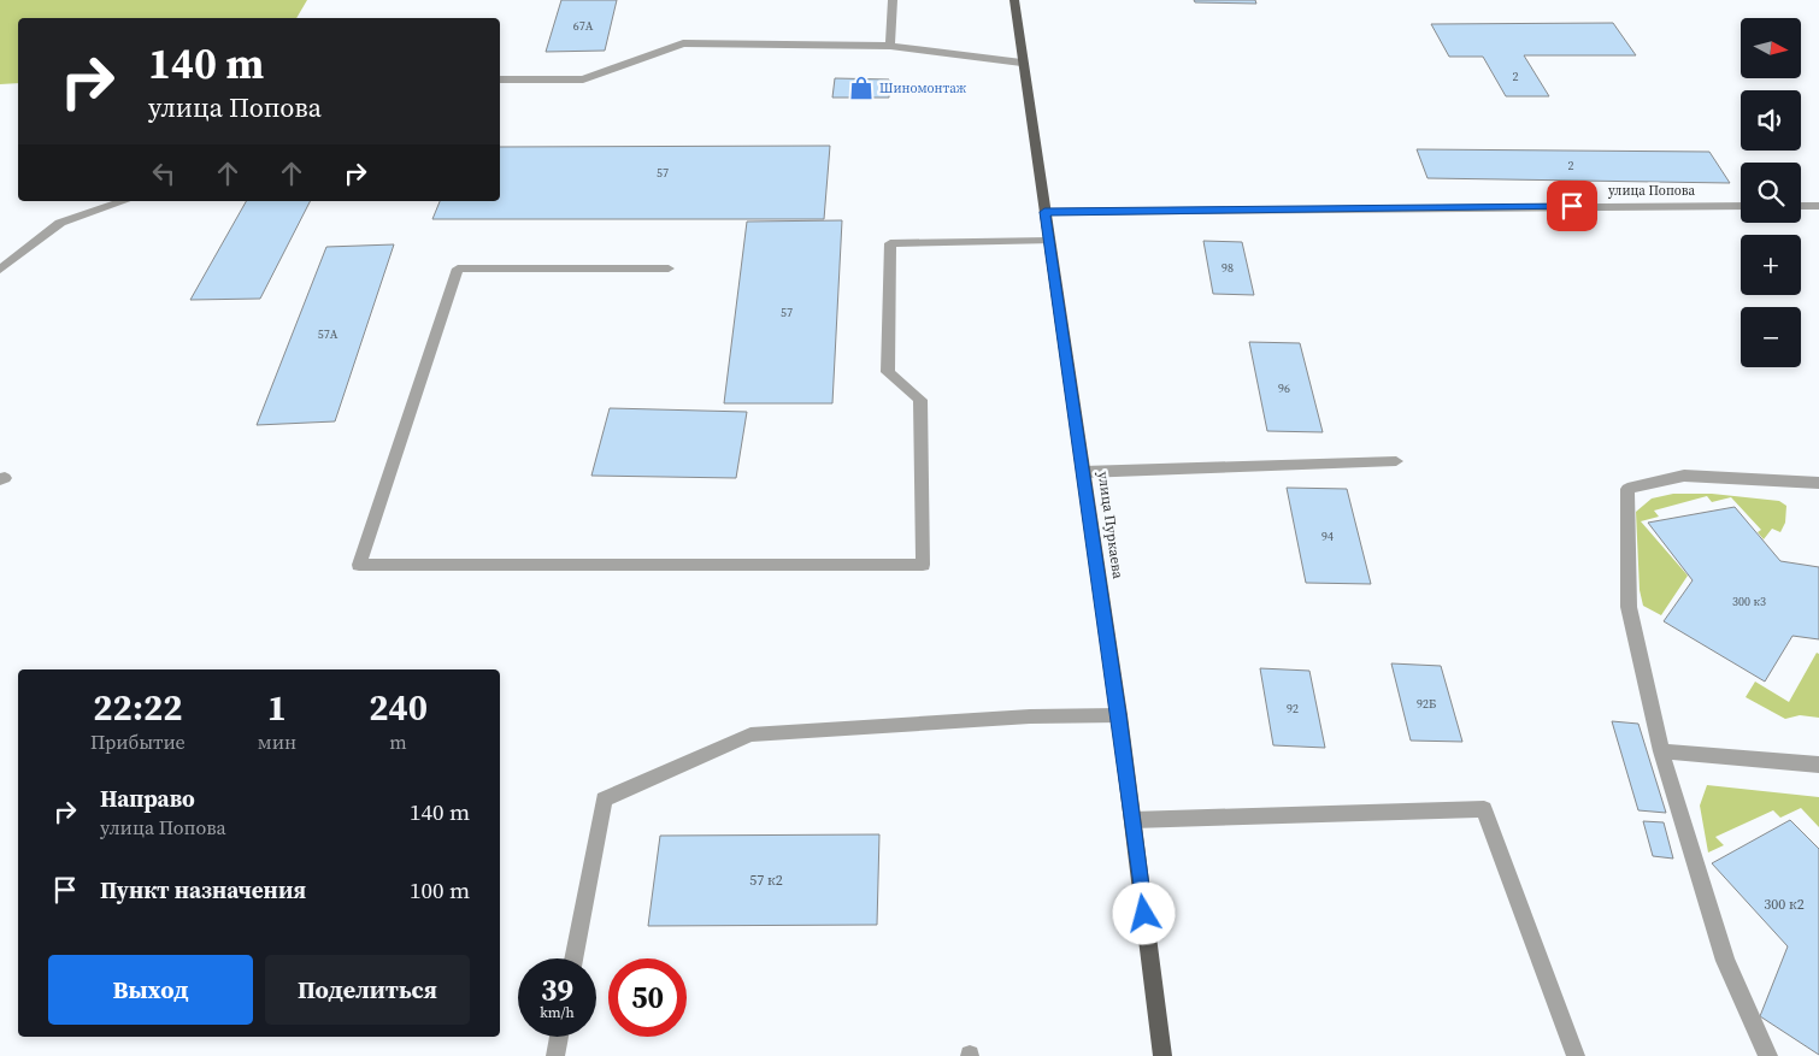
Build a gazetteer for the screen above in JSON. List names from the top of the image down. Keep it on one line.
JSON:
{"streets":{"main road":["улица Пуркаева"],"street":["улица Попова"]},"crossings":[["улица Попова","улица Пуркаева"]],"places":{"shop":["Шиномонтаж"]},"house_numbers":["67А","2","2","57","98","57","57А","96","94","300 к3","92Б","92","57 к2","300 к2"],"north":"right","page":{"map_buttons":["+","−"],"turn":["140 m","улица Попова"],"eta":["22:22","Прибытие","1","мин","240","m"],"list":[{"name":"Направо","note":"улица Попова","value":"140 m"},{"name":"Пункт назначения","value":"100 m"}],"buttons":["Выход","Поделиться"],"speed":"39 km/h","limit":"50"}}
